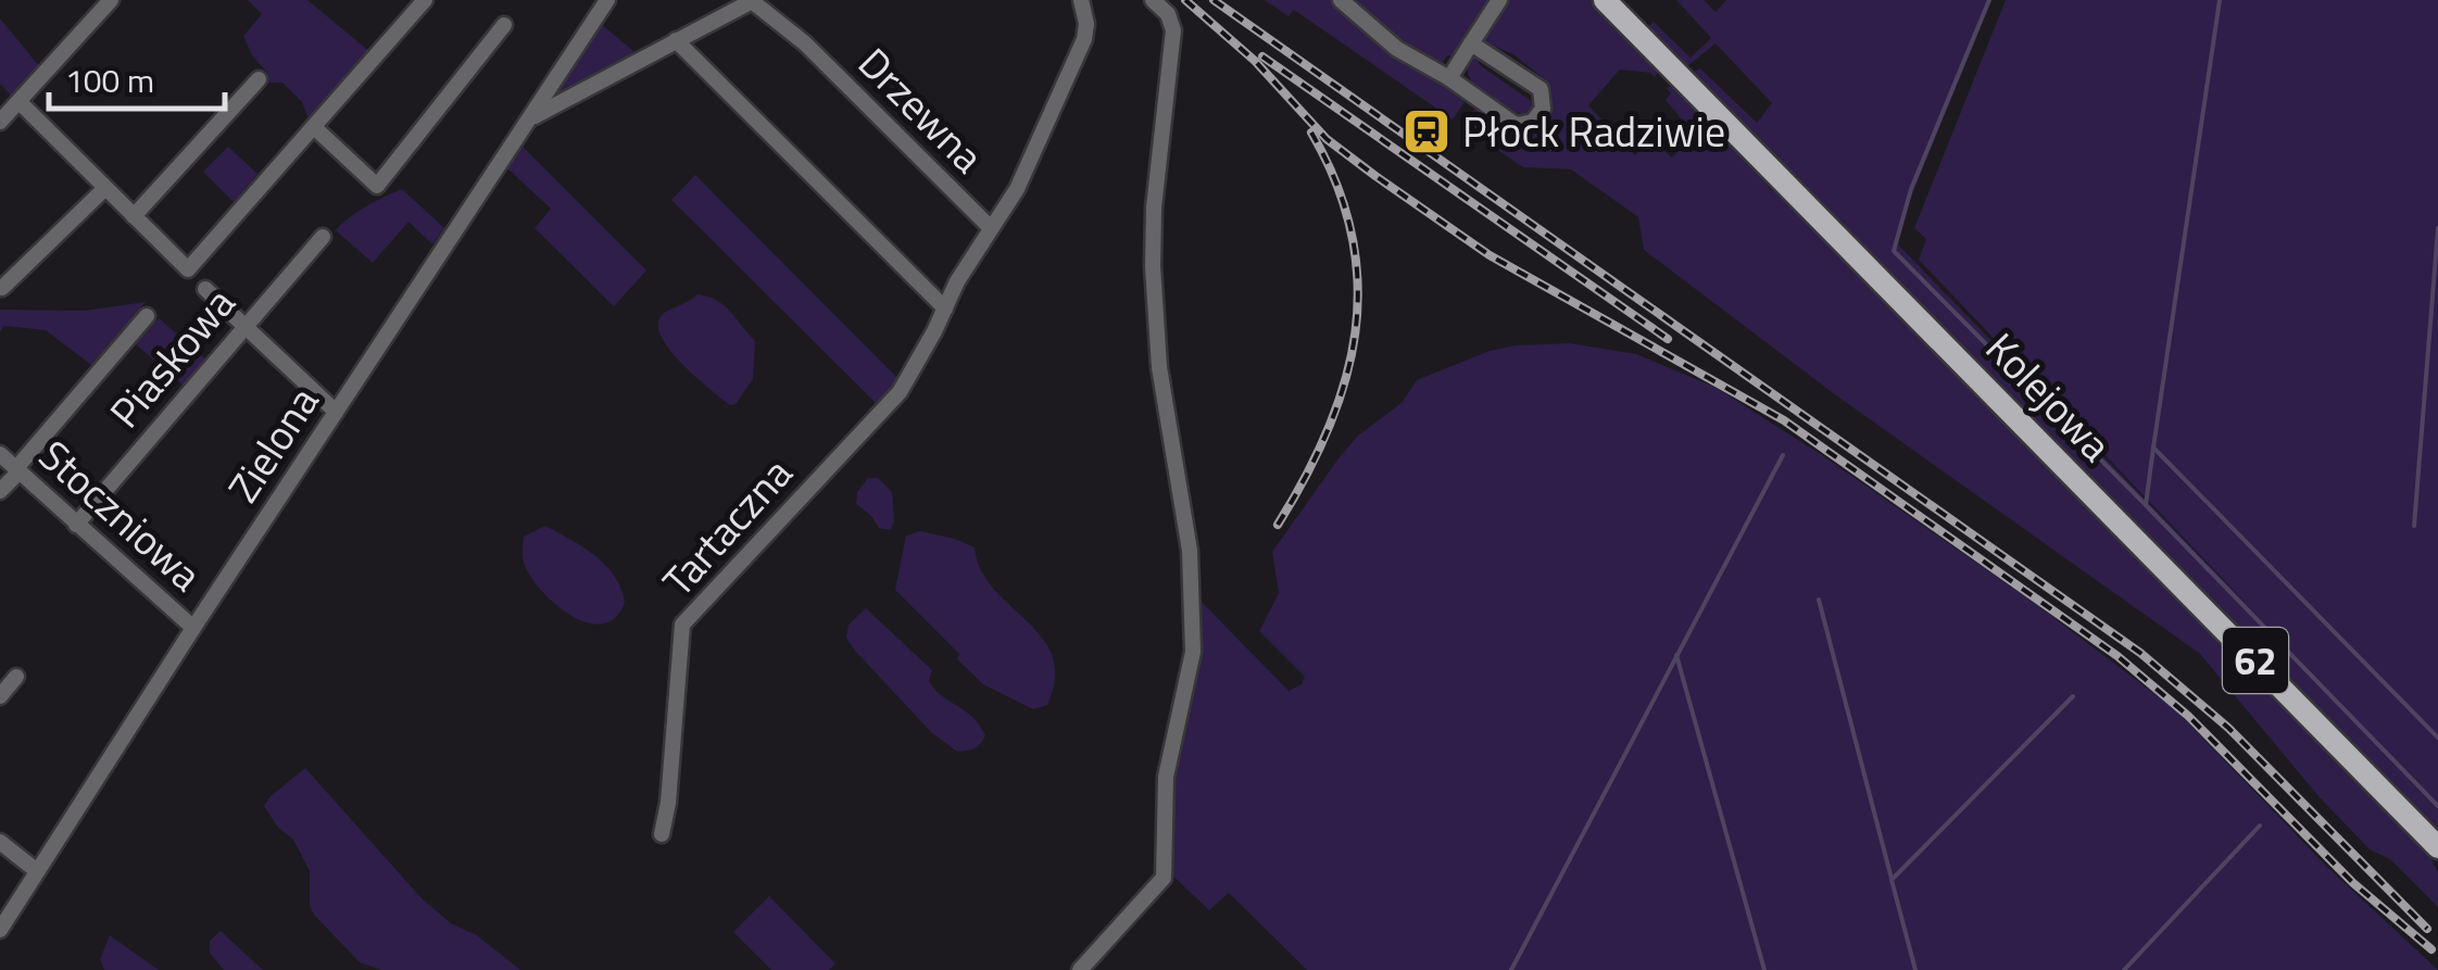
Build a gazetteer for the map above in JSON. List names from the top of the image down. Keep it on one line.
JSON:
{"streets":{"main road":["Kolejowa","62"],"street":["Drzewna","Piaskowa","Zielona","Stoczniowa","Tartaczna"]},"crossings":[["Drzewna","Tartaczna"],["Piaskowa","Stoczniowa"],["Zielona","Stoczniowa"]],"places":{"station":["Płock Radziwie"]},"scale_bar":"100 m"}
